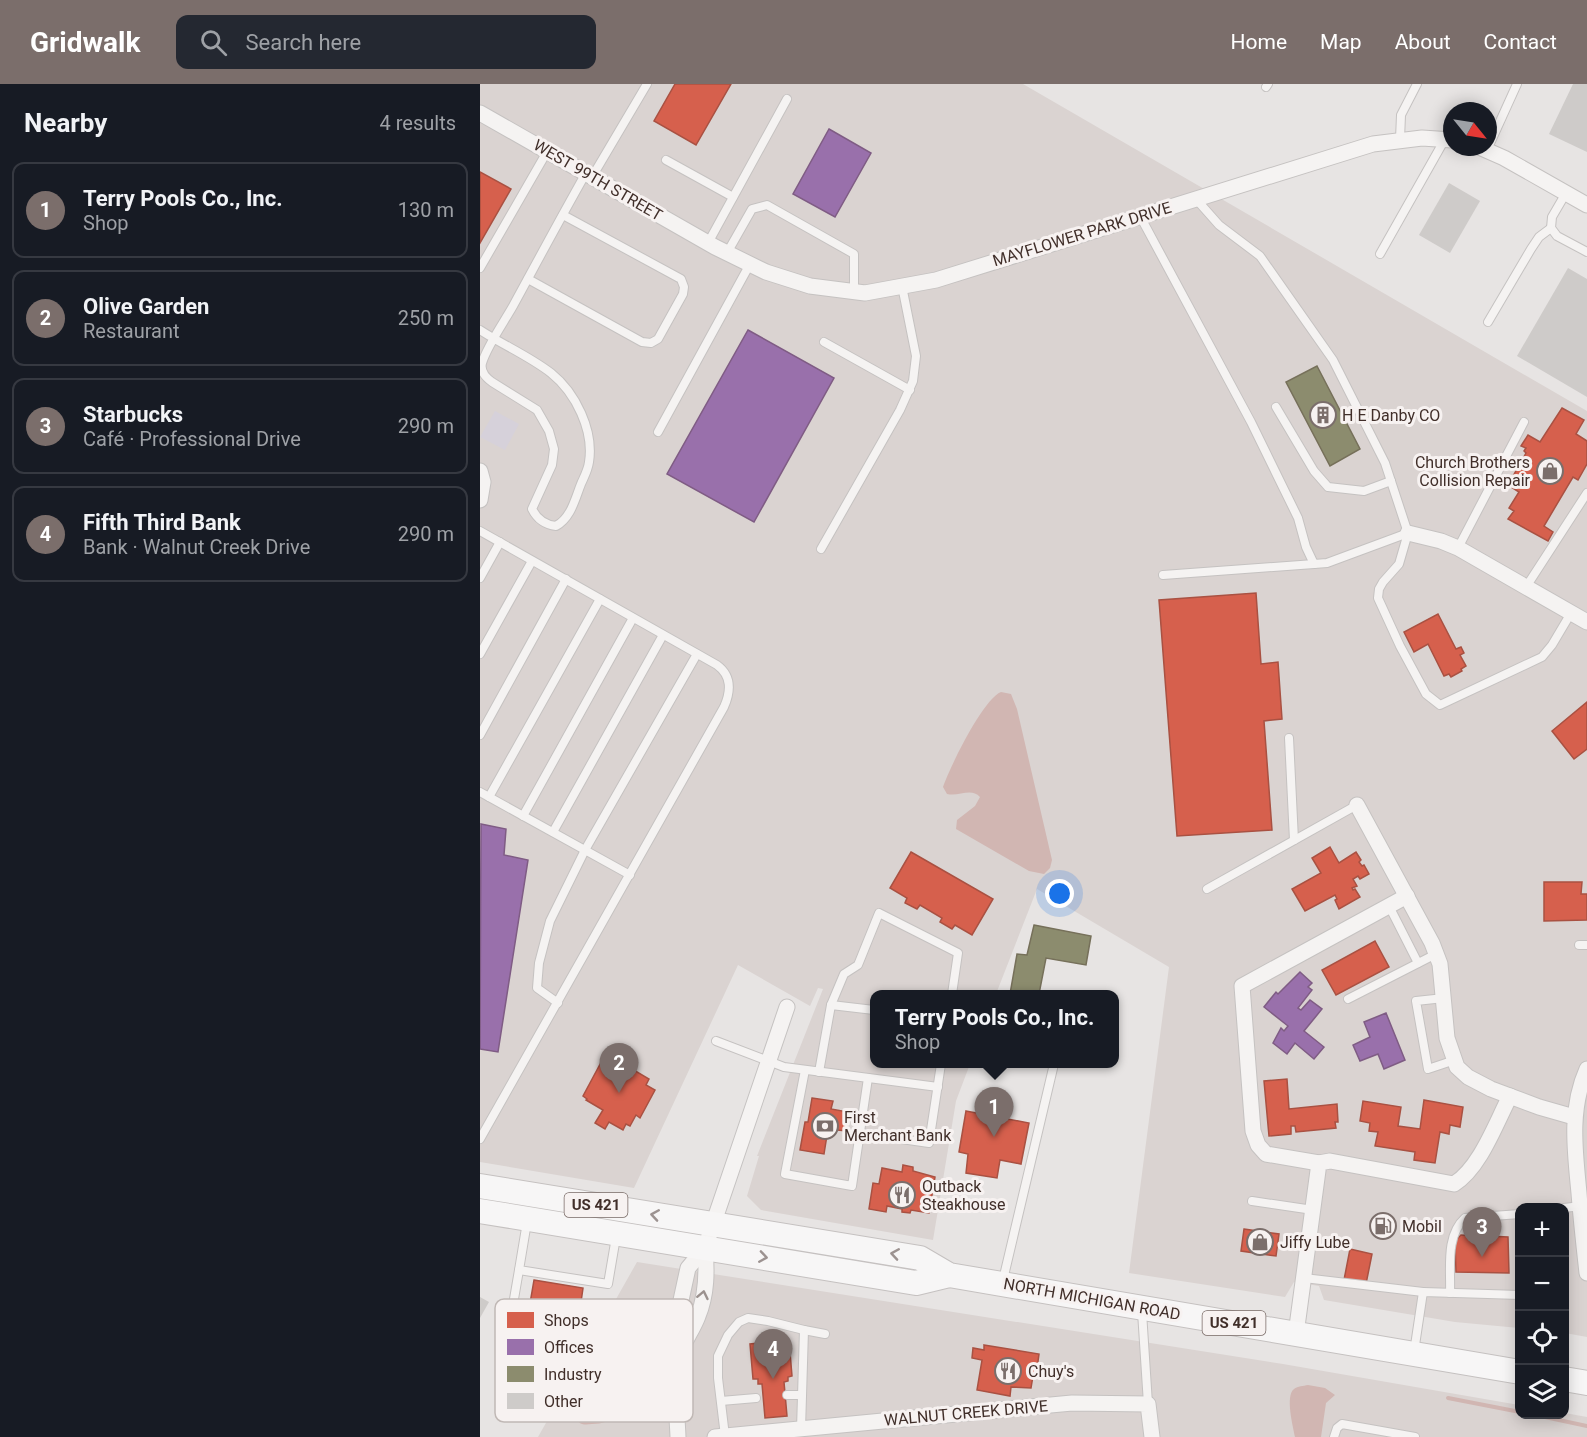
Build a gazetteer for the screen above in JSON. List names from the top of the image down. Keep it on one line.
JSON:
{"streets":{"main road":["US 421","NORTH MICHIGAN ROAD"],"street":["WEST 99TH STREET","MAYFLOWER PARK DRIVE","WALNUT CREEK DRIVE"]},"crossings":[["WEST 99TH STREET","MAYFLOWER PARK DRIVE"]],"places":{"building":["H E Danby CO"],"shop":["Church Brothers Collision Repair","Jiffy Lube"],"bank":["First Merchant Bank"],"restaurant":["Outback Steakhouse","Chuy's"],"fuel station":["Mobil"]},"legend":["Shops","Offices","Industry","Other"],"north":"bottom right","page":{"header":"Gridwalk","search":"Search here","nav":["Home","Map","About","Contact"],"heading":["Nearby","4 results"],"list":[{"mark":"1","name":"Terry Pools Co., Inc.","note":"Shop","value":"130 m"},{"mark":"2","name":"Olive Garden","note":"Restaurant","value":"250 m"},{"mark":"3","name":"Starbucks","note":"Café · Professional Drive","value":"290 m"},{"mark":"4","name":"Fifth Third Bank","note":"Bank · Walnut Creek Drive","value":"290 m"}],"popup":["Terry Pools Co., Inc.","Shop"],"pins":["2","1","3","4"],"map_buttons":["+","−"]}}
